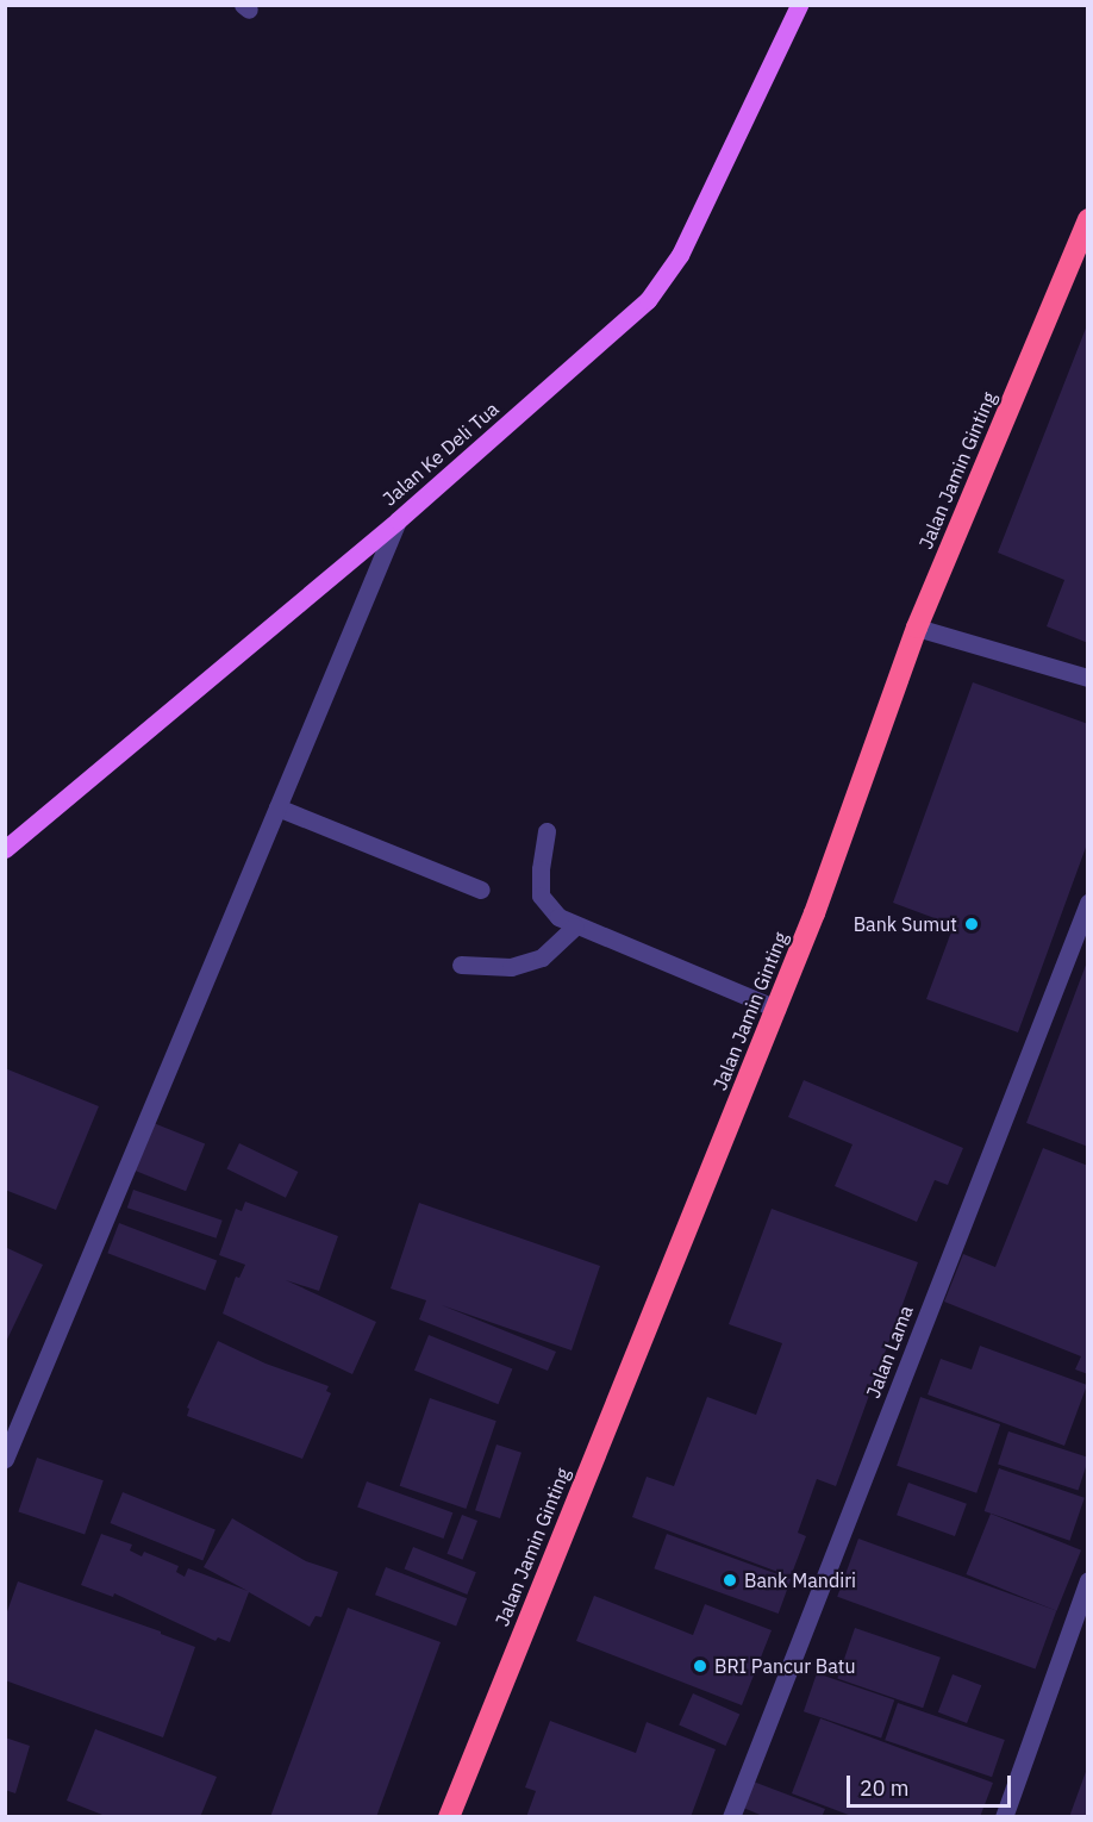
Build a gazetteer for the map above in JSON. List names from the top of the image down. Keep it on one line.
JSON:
{"streets":{"highway":["Jalan Jamin Ginting"],"main road":["Jalan Ke Deli Tua"],"street":["Jalan Lama"]},"places":["Bank Sumut","Bank Mandiri","BRI Pancur Batu"],"scale_bar":"20 m"}
